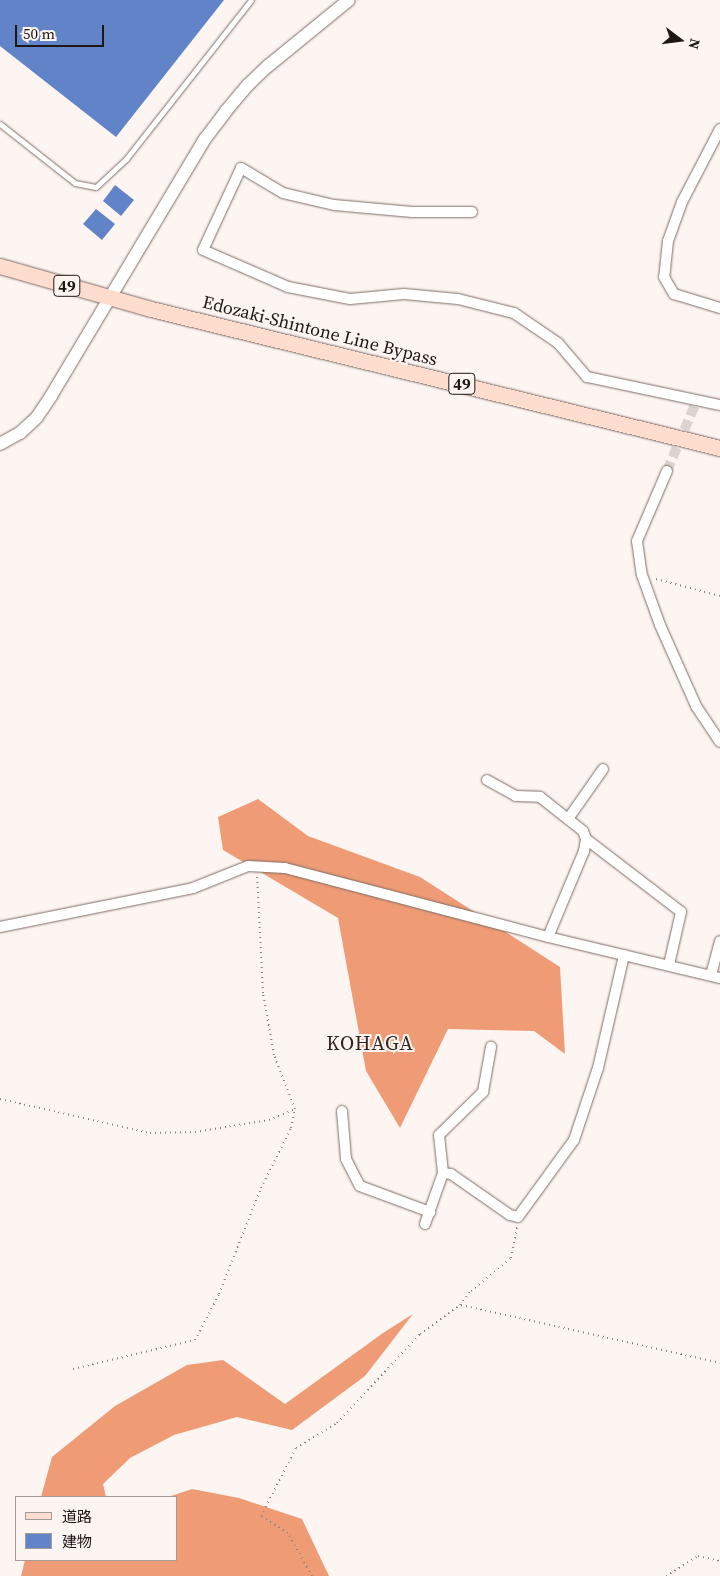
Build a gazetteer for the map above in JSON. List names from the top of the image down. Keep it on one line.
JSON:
{"streets":{"main road":["49","Edozaki-Shintone Line Bypass"]},"districts":["KOHAGA"],"legend":["道路","建物"],"scale_bar":"50 m","north":"right"}
